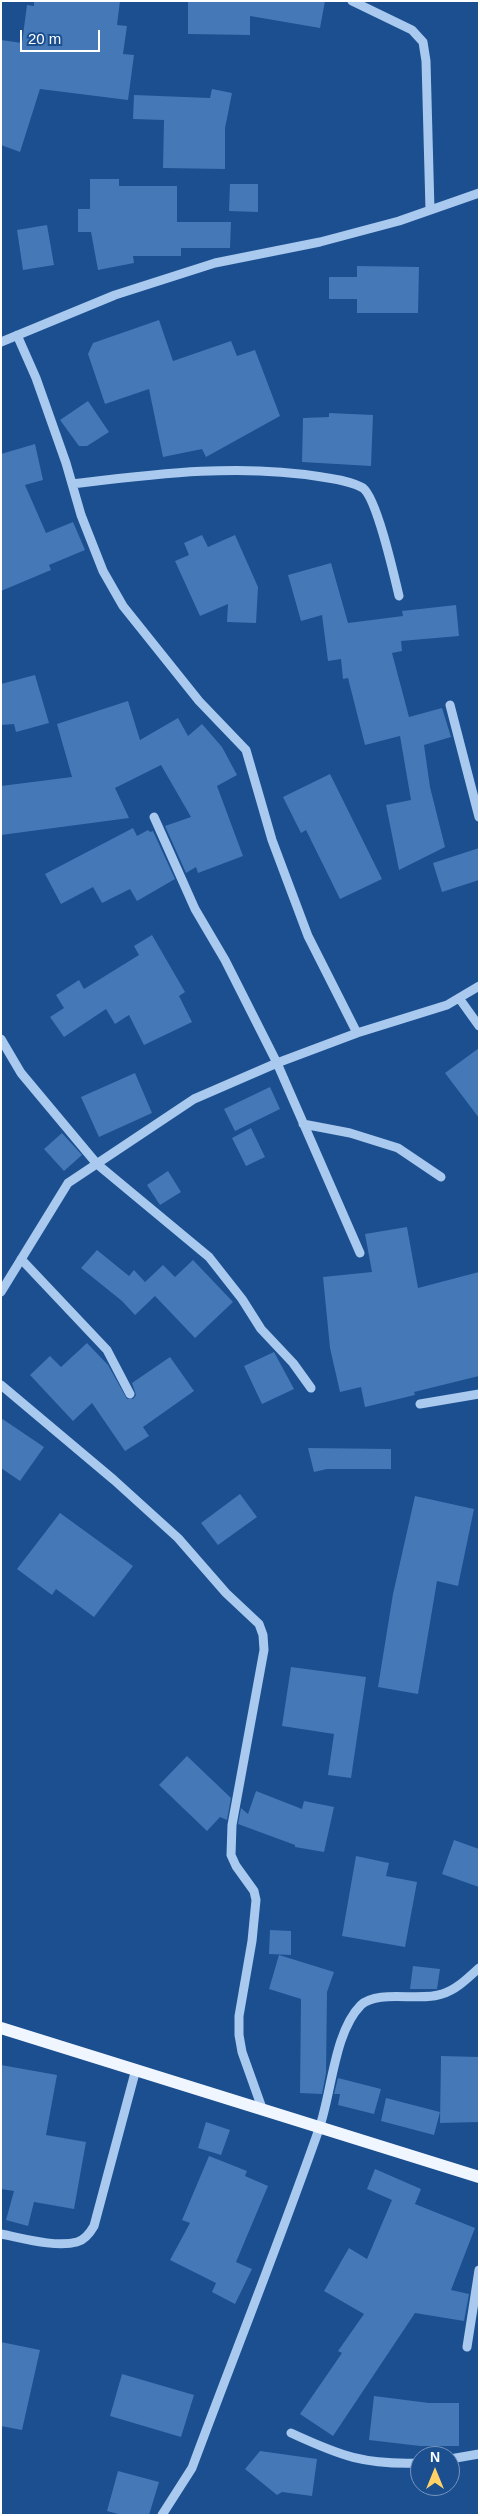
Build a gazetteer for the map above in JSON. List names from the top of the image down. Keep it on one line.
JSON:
{"scale_bar":"20 m","north":"top"}
